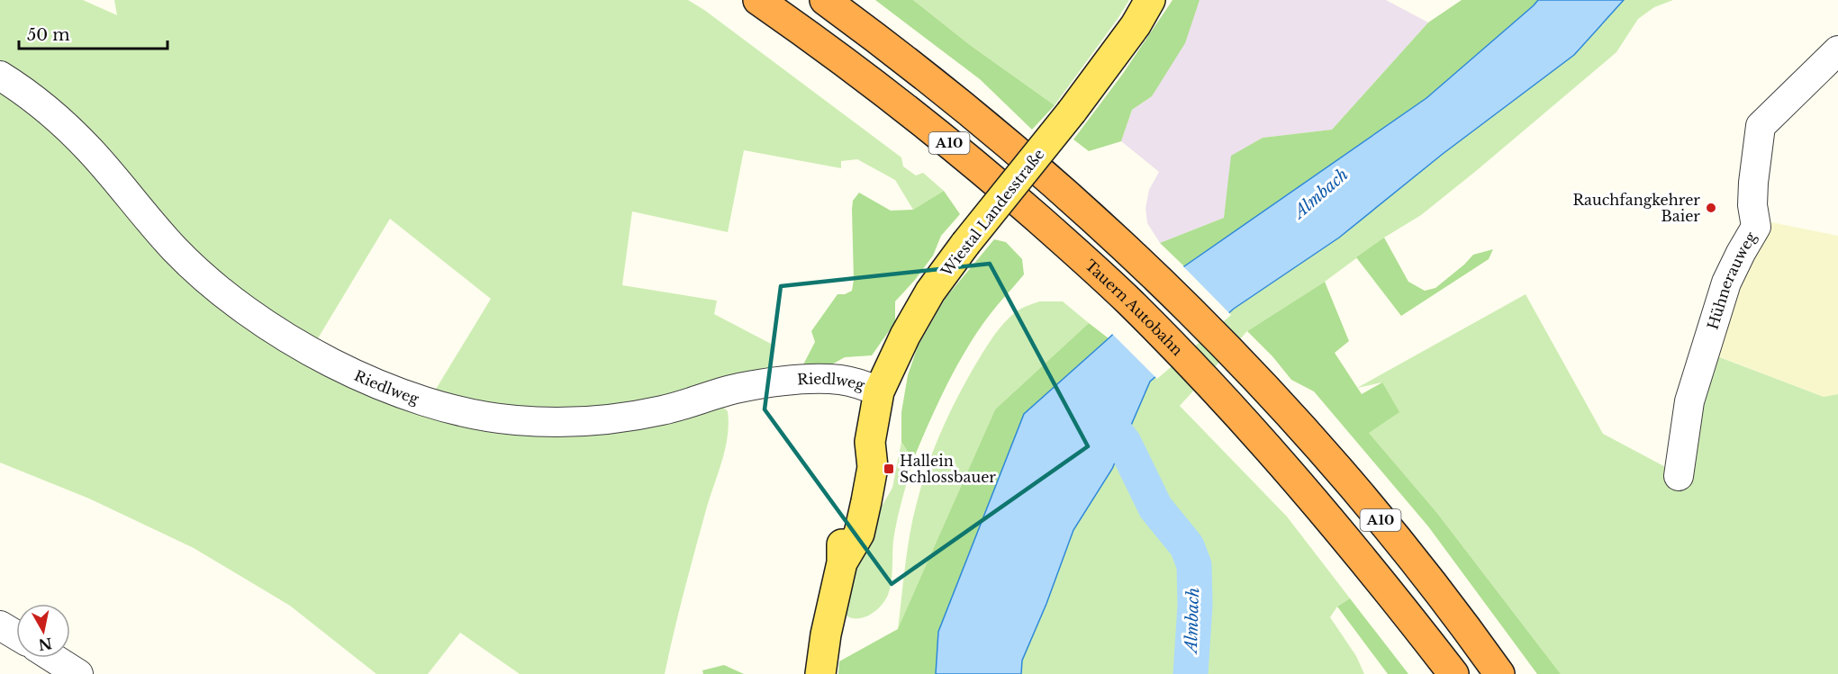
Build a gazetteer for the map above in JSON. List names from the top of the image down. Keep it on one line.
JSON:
{"streets":{"highway":["A10","Tauern Autobahn"],"main road":["Wiestal Landesstraße"],"street":["Hühnerauweg","Riedlweg"]},"crossings":[["Wiestal Landesstraße","Riedlweg"]],"water":["Almbach"],"places":{"other":["Rauchfangkehrer Baier"],"transit":["Hallein Schlossbauer"]},"scale_bar":"50 m","north":"bottom"}
